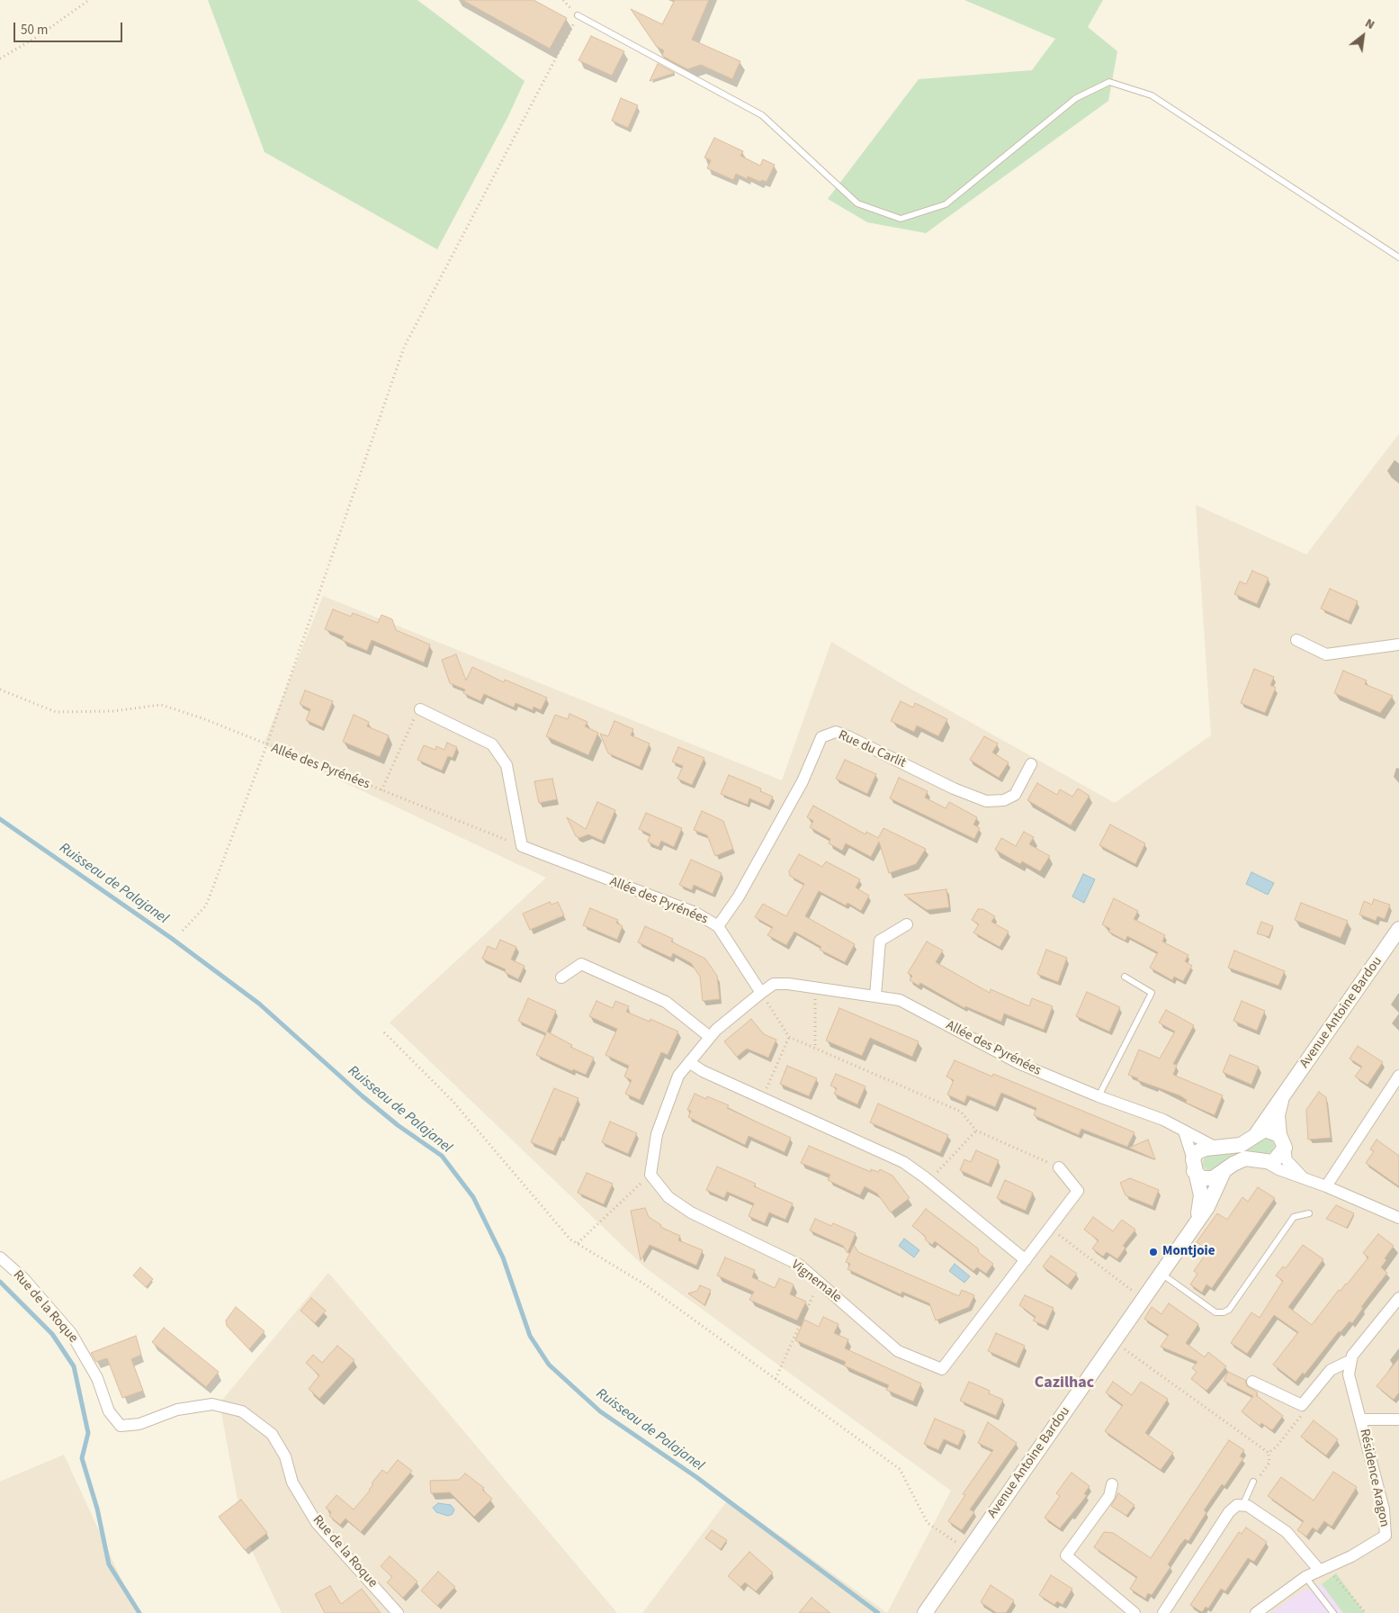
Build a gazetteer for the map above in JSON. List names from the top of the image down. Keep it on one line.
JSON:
{"streets":{"street":["Rue du Carlit","Allée des Pyrénées","Avenue Antoine Bardou","Vignemale","Rue de la Roque","Résidence Aragon"]},"crossings":[["Rue du Carlit","Allée des Pyrénées"]],"districts":["Cazilhac"],"water":["Ruisseau de Palajanel"],"places":["Montjoie"],"scale_bar":"50 m","north":"top right"}
